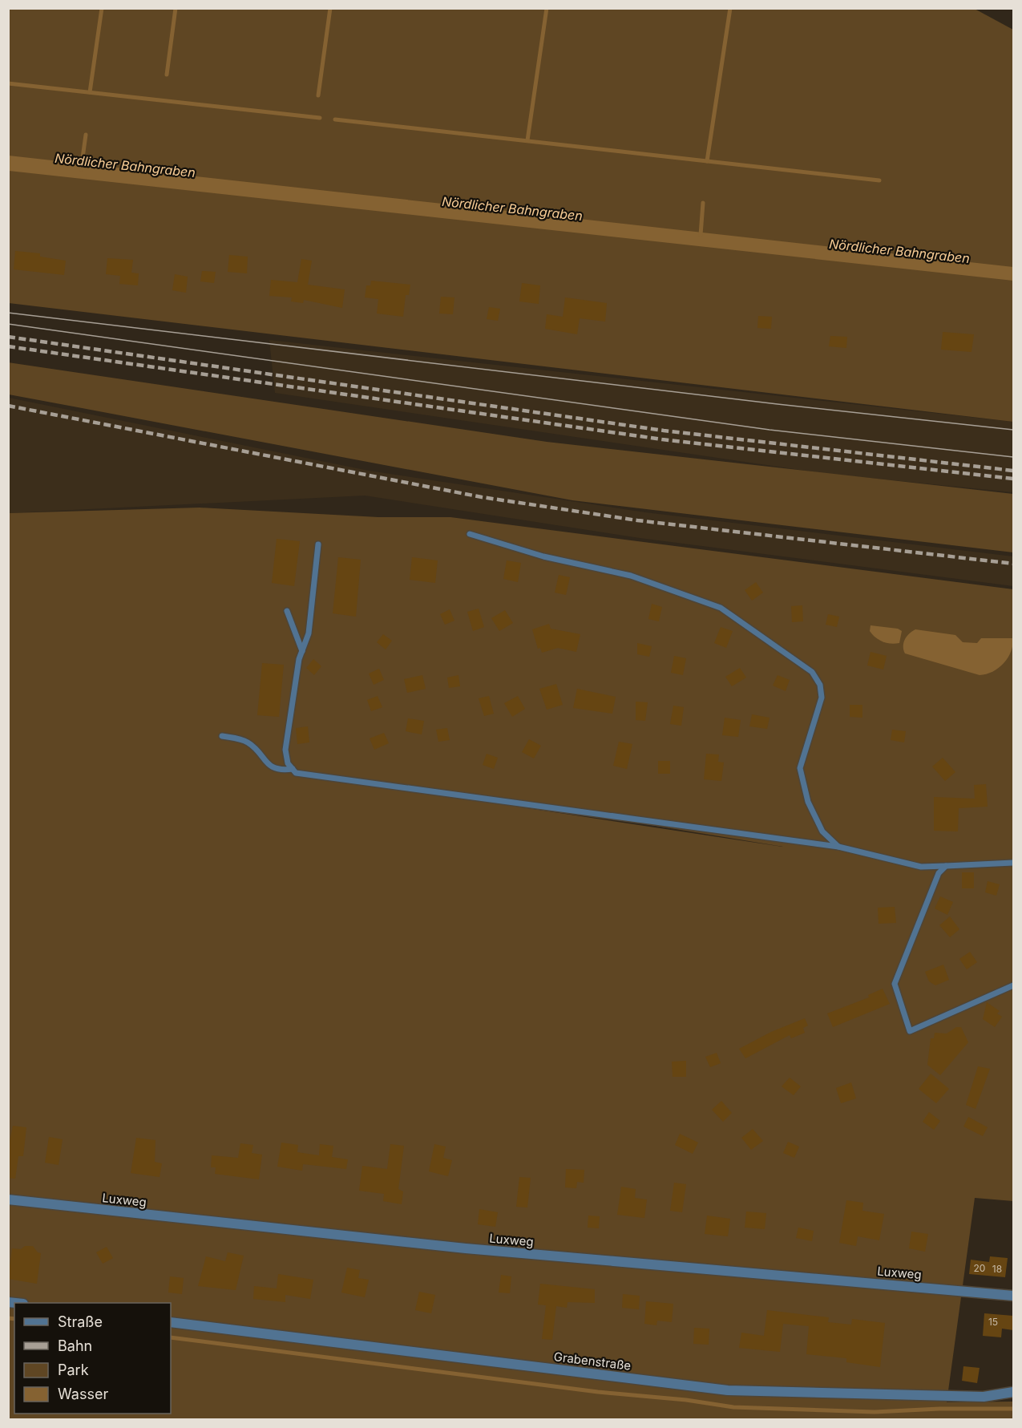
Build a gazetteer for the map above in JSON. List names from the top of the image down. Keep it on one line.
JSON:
{"streets":{"street":["Luxweg","Grabenstraße"]},"water":["Nördlicher Bahngraben"],"house_numbers":["20","18","15"],"legend":["Straße","Bahn","Park","Wasser"]}
